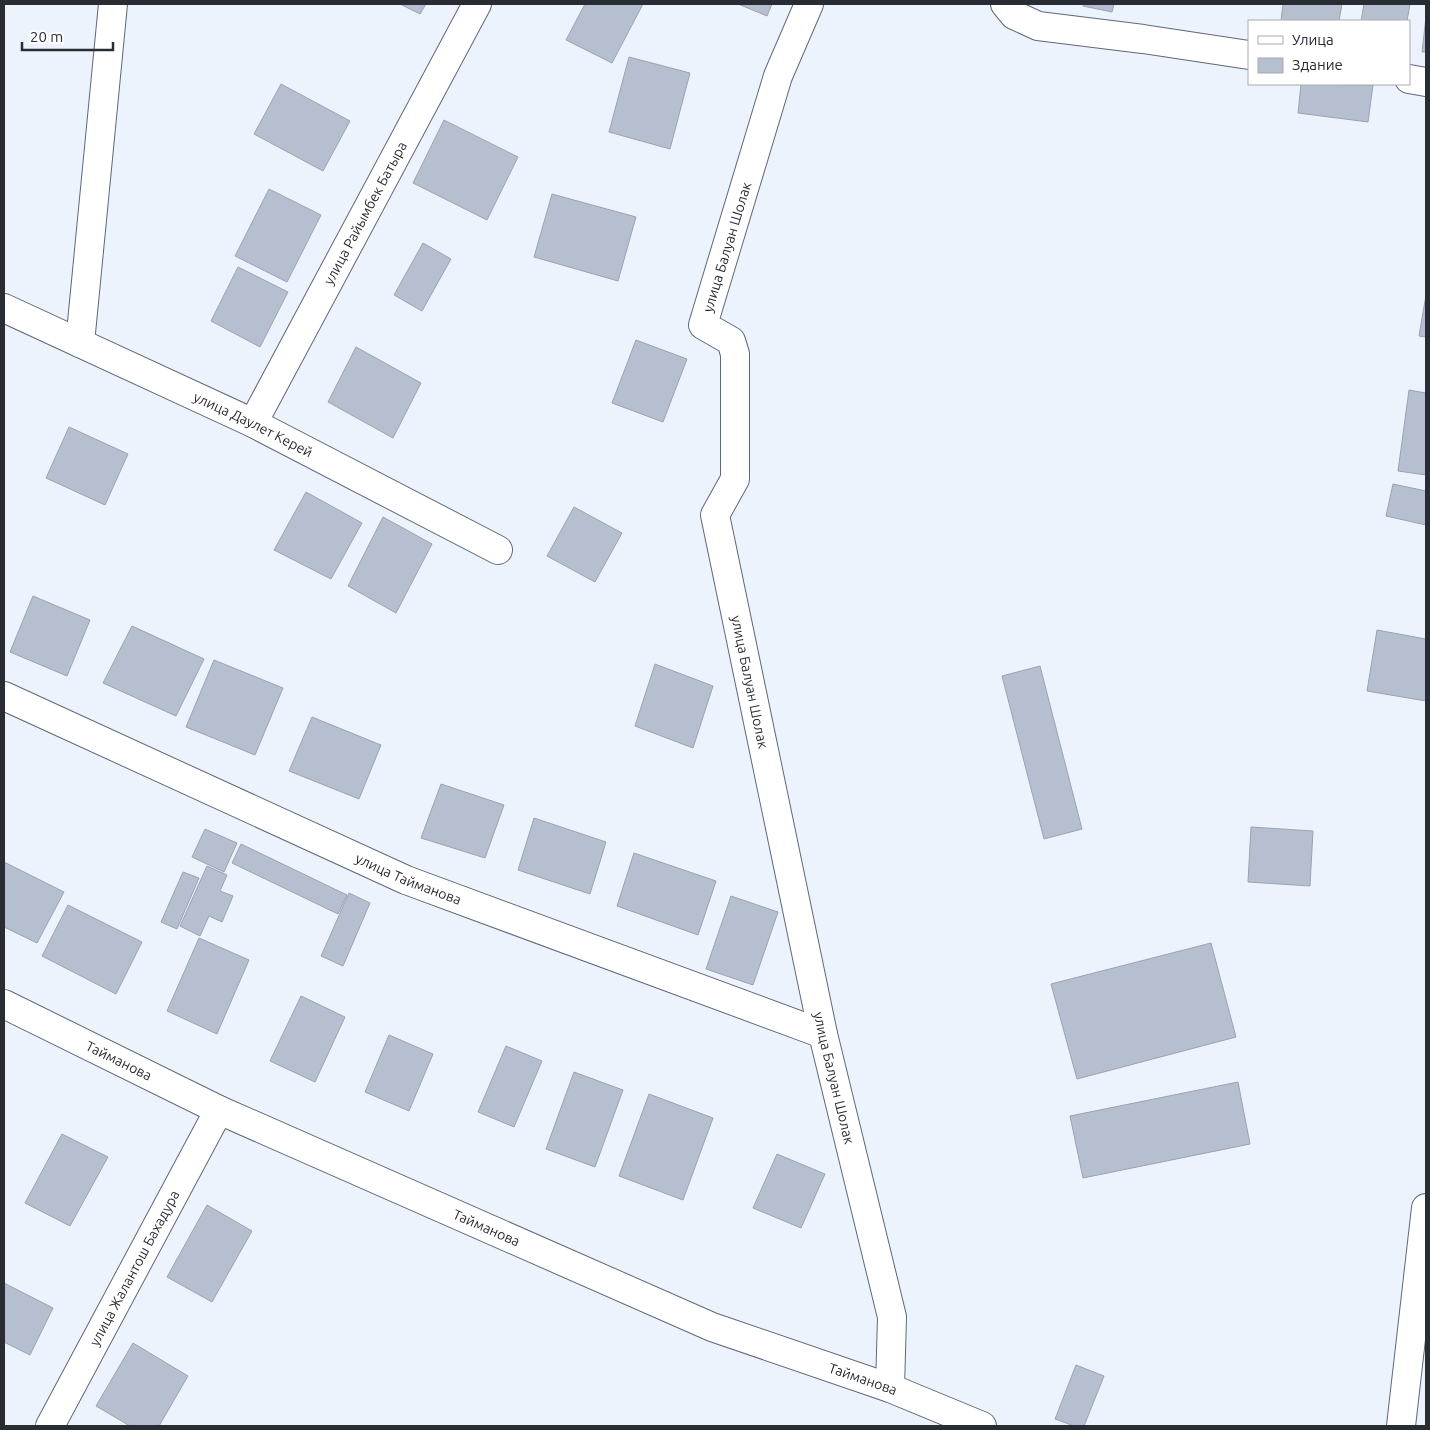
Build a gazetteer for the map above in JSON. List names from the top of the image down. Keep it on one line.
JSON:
{"streets":{"street":["улица Райымбек Батыра","улица Балуан Шолак","улица Даулет Керей","улица Тайманова","Тайманова","улица Жалантош Бахадура"]},"crossings":[["улица Райымбек Батыра","улица Даулет Керей"],["улица Балуан Шолак","улица Тайманова"],["улица Балуан Шолак","Тайманова"],["Тайманова","улица Жалантош Бахадура"]],"legend":["Улица","Здание"],"scale_bar":"20 m"}
